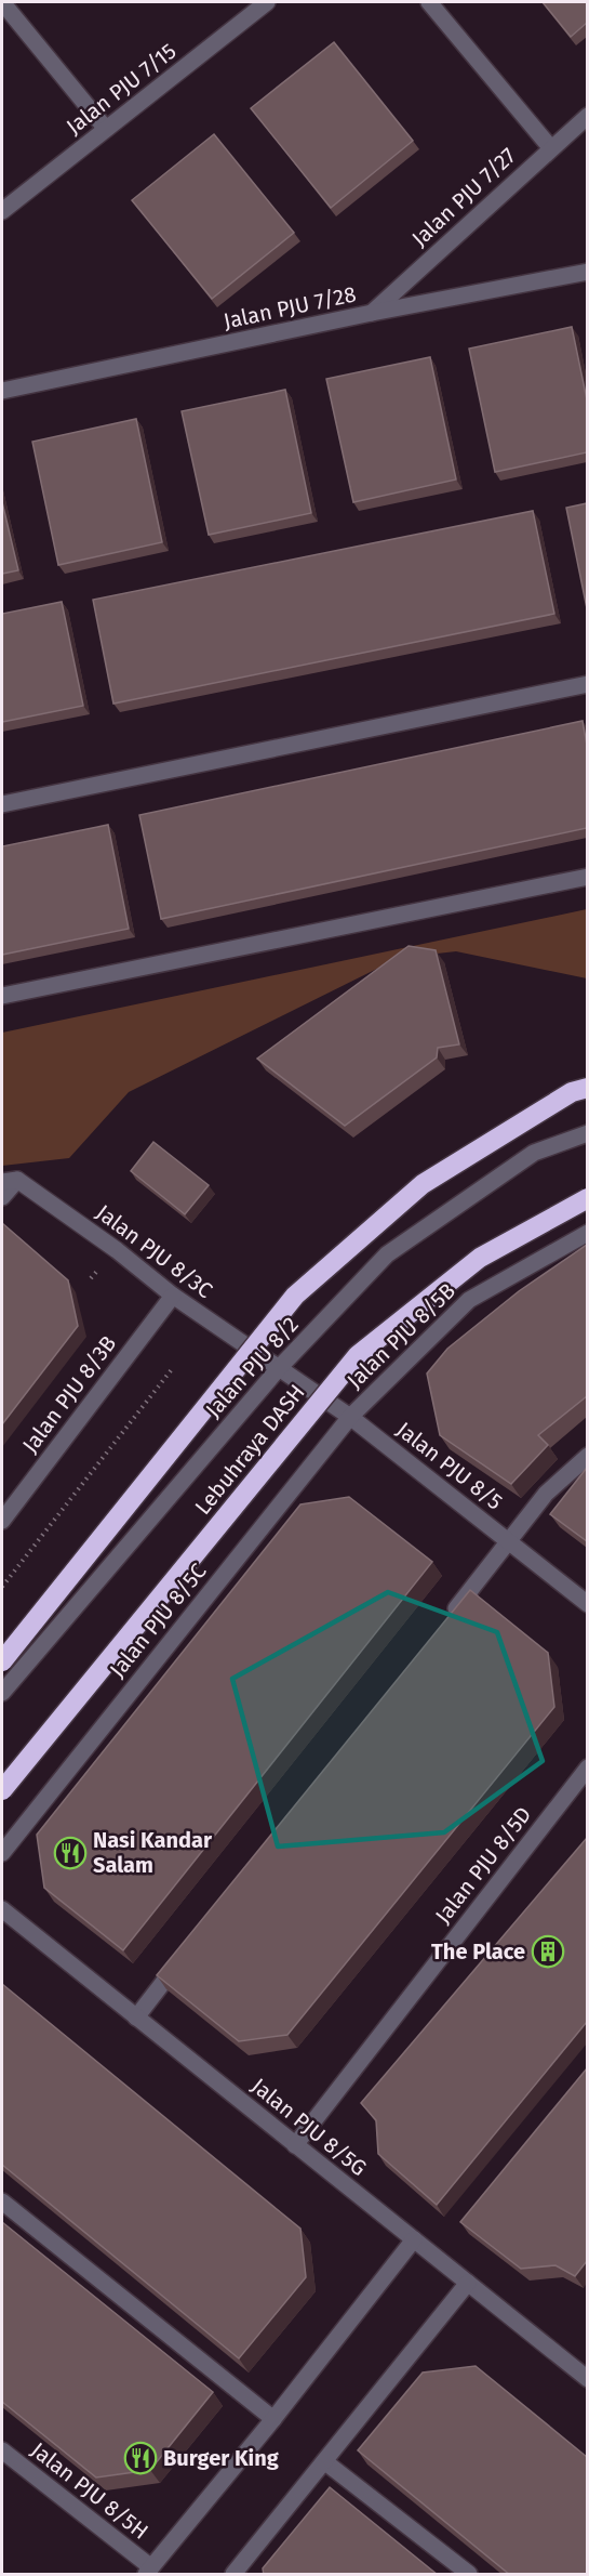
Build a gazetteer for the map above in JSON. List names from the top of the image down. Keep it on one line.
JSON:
{"streets":{"highway":["Lebuhraya DASH"],"street":["Jalan PJU 7/15","Jalan PJU 7/27","Jalan PJU 7/28","Jalan PJU 8/3C","Jalan PJU 8/5B","Jalan PJU 8/2","Jalan PJU 8/3B","Jalan PJU 8/5","Jalan PJU 8/5C","Jalan PJU 8/5D","Jalan PJU 8/5G","Jalan PJU 8/5H"]},"crossings":[["Jalan PJU 7/27","Jalan PJU 7/28"],["Jalan PJU 8/3C","Jalan PJU 8/2"],["Jalan PJU 8/3C","Jalan PJU 8/3B"],["Jalan PJU 8/3C","Jalan PJU 8/5"],["Jalan PJU 8/5B","Jalan PJU 8/5"],["Jalan PJU 8/5B","Jalan PJU 8/5C"],["Jalan PJU 8/2","Jalan PJU 8/5"],["Jalan PJU 8/5","Jalan PJU 8/5C"],["Jalan PJU 8/5D","Jalan PJU 8/5G"]],"places":{"restaurant":["Nasi Kandar Salam","Burger King"],"building":["The Place"]}}
